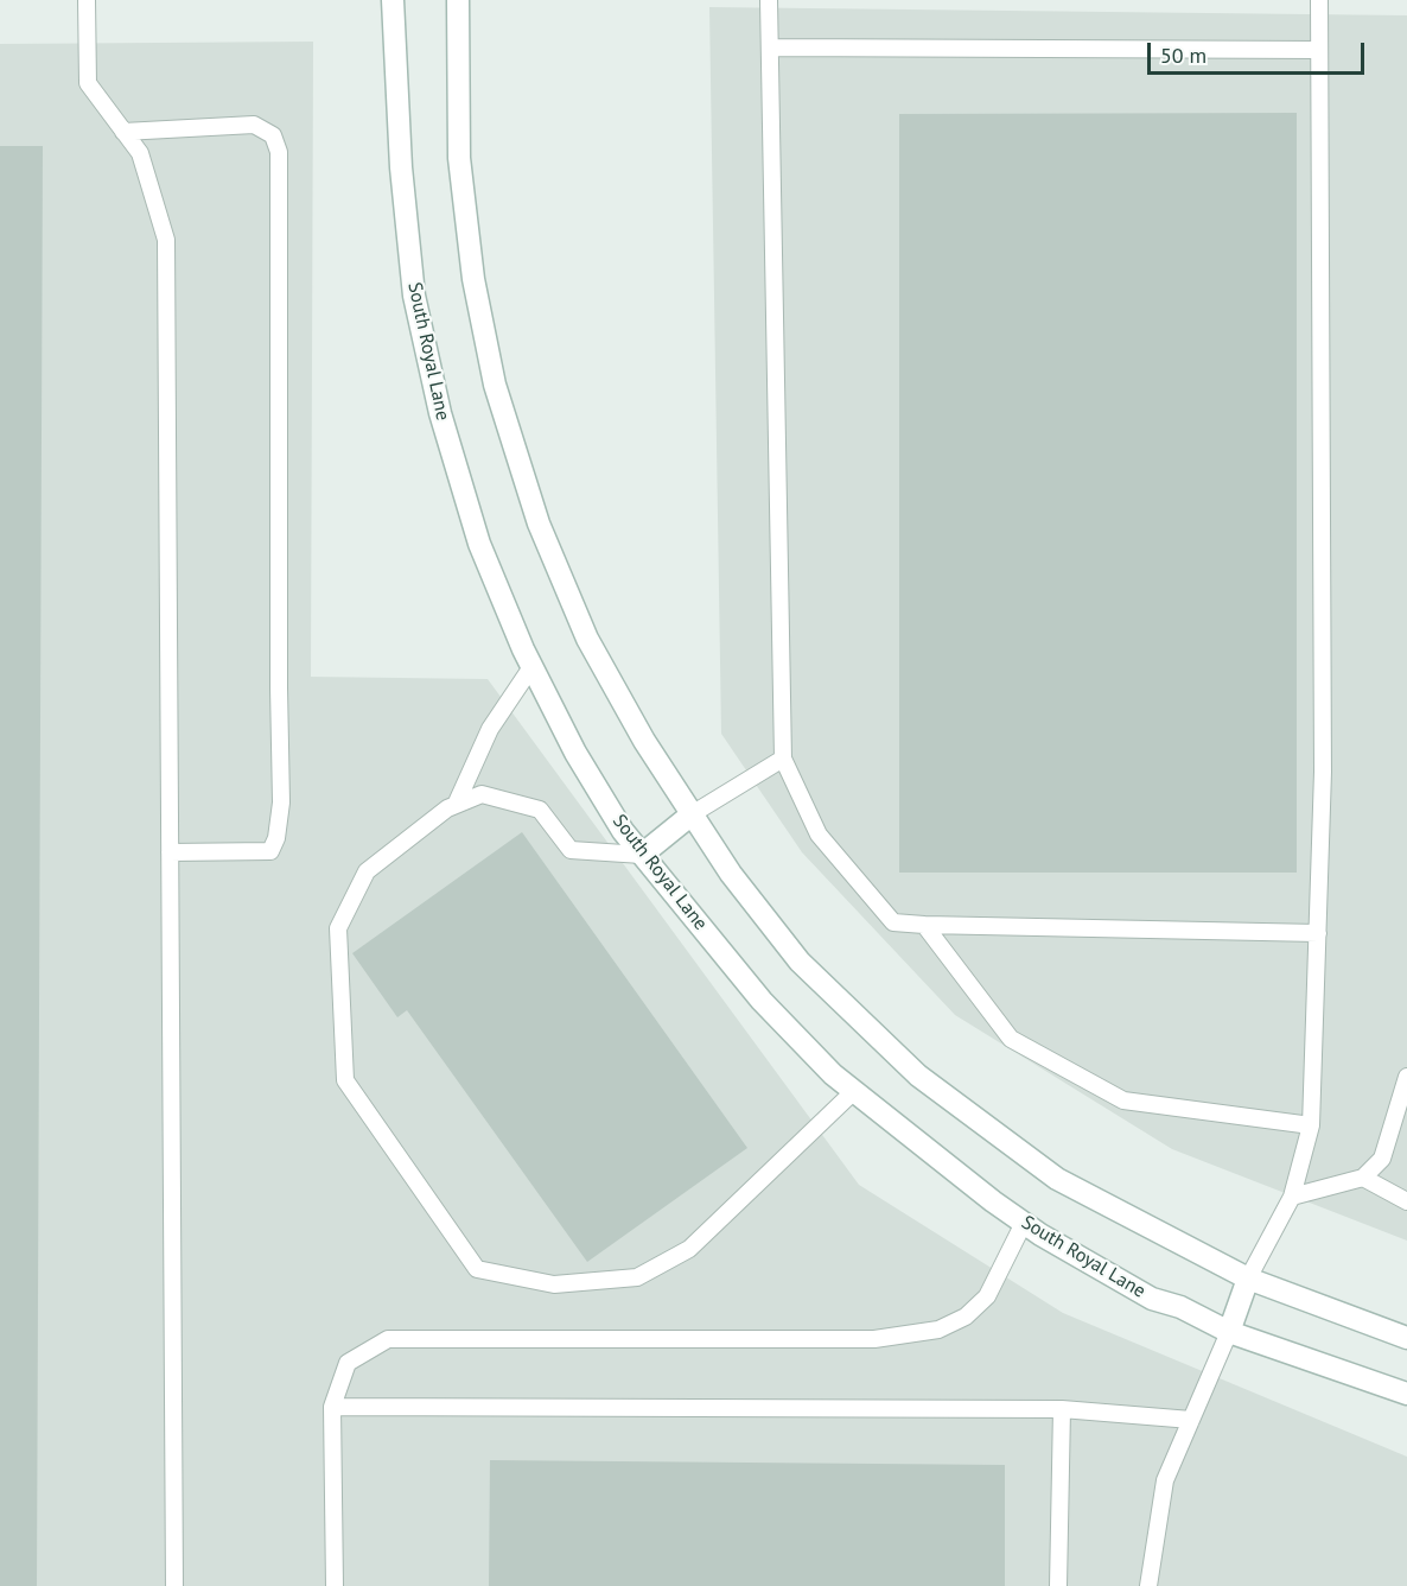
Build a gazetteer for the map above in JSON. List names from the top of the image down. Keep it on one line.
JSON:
{"streets":{"main road":["South Royal Lane"]},"scale_bar":"50 m"}
